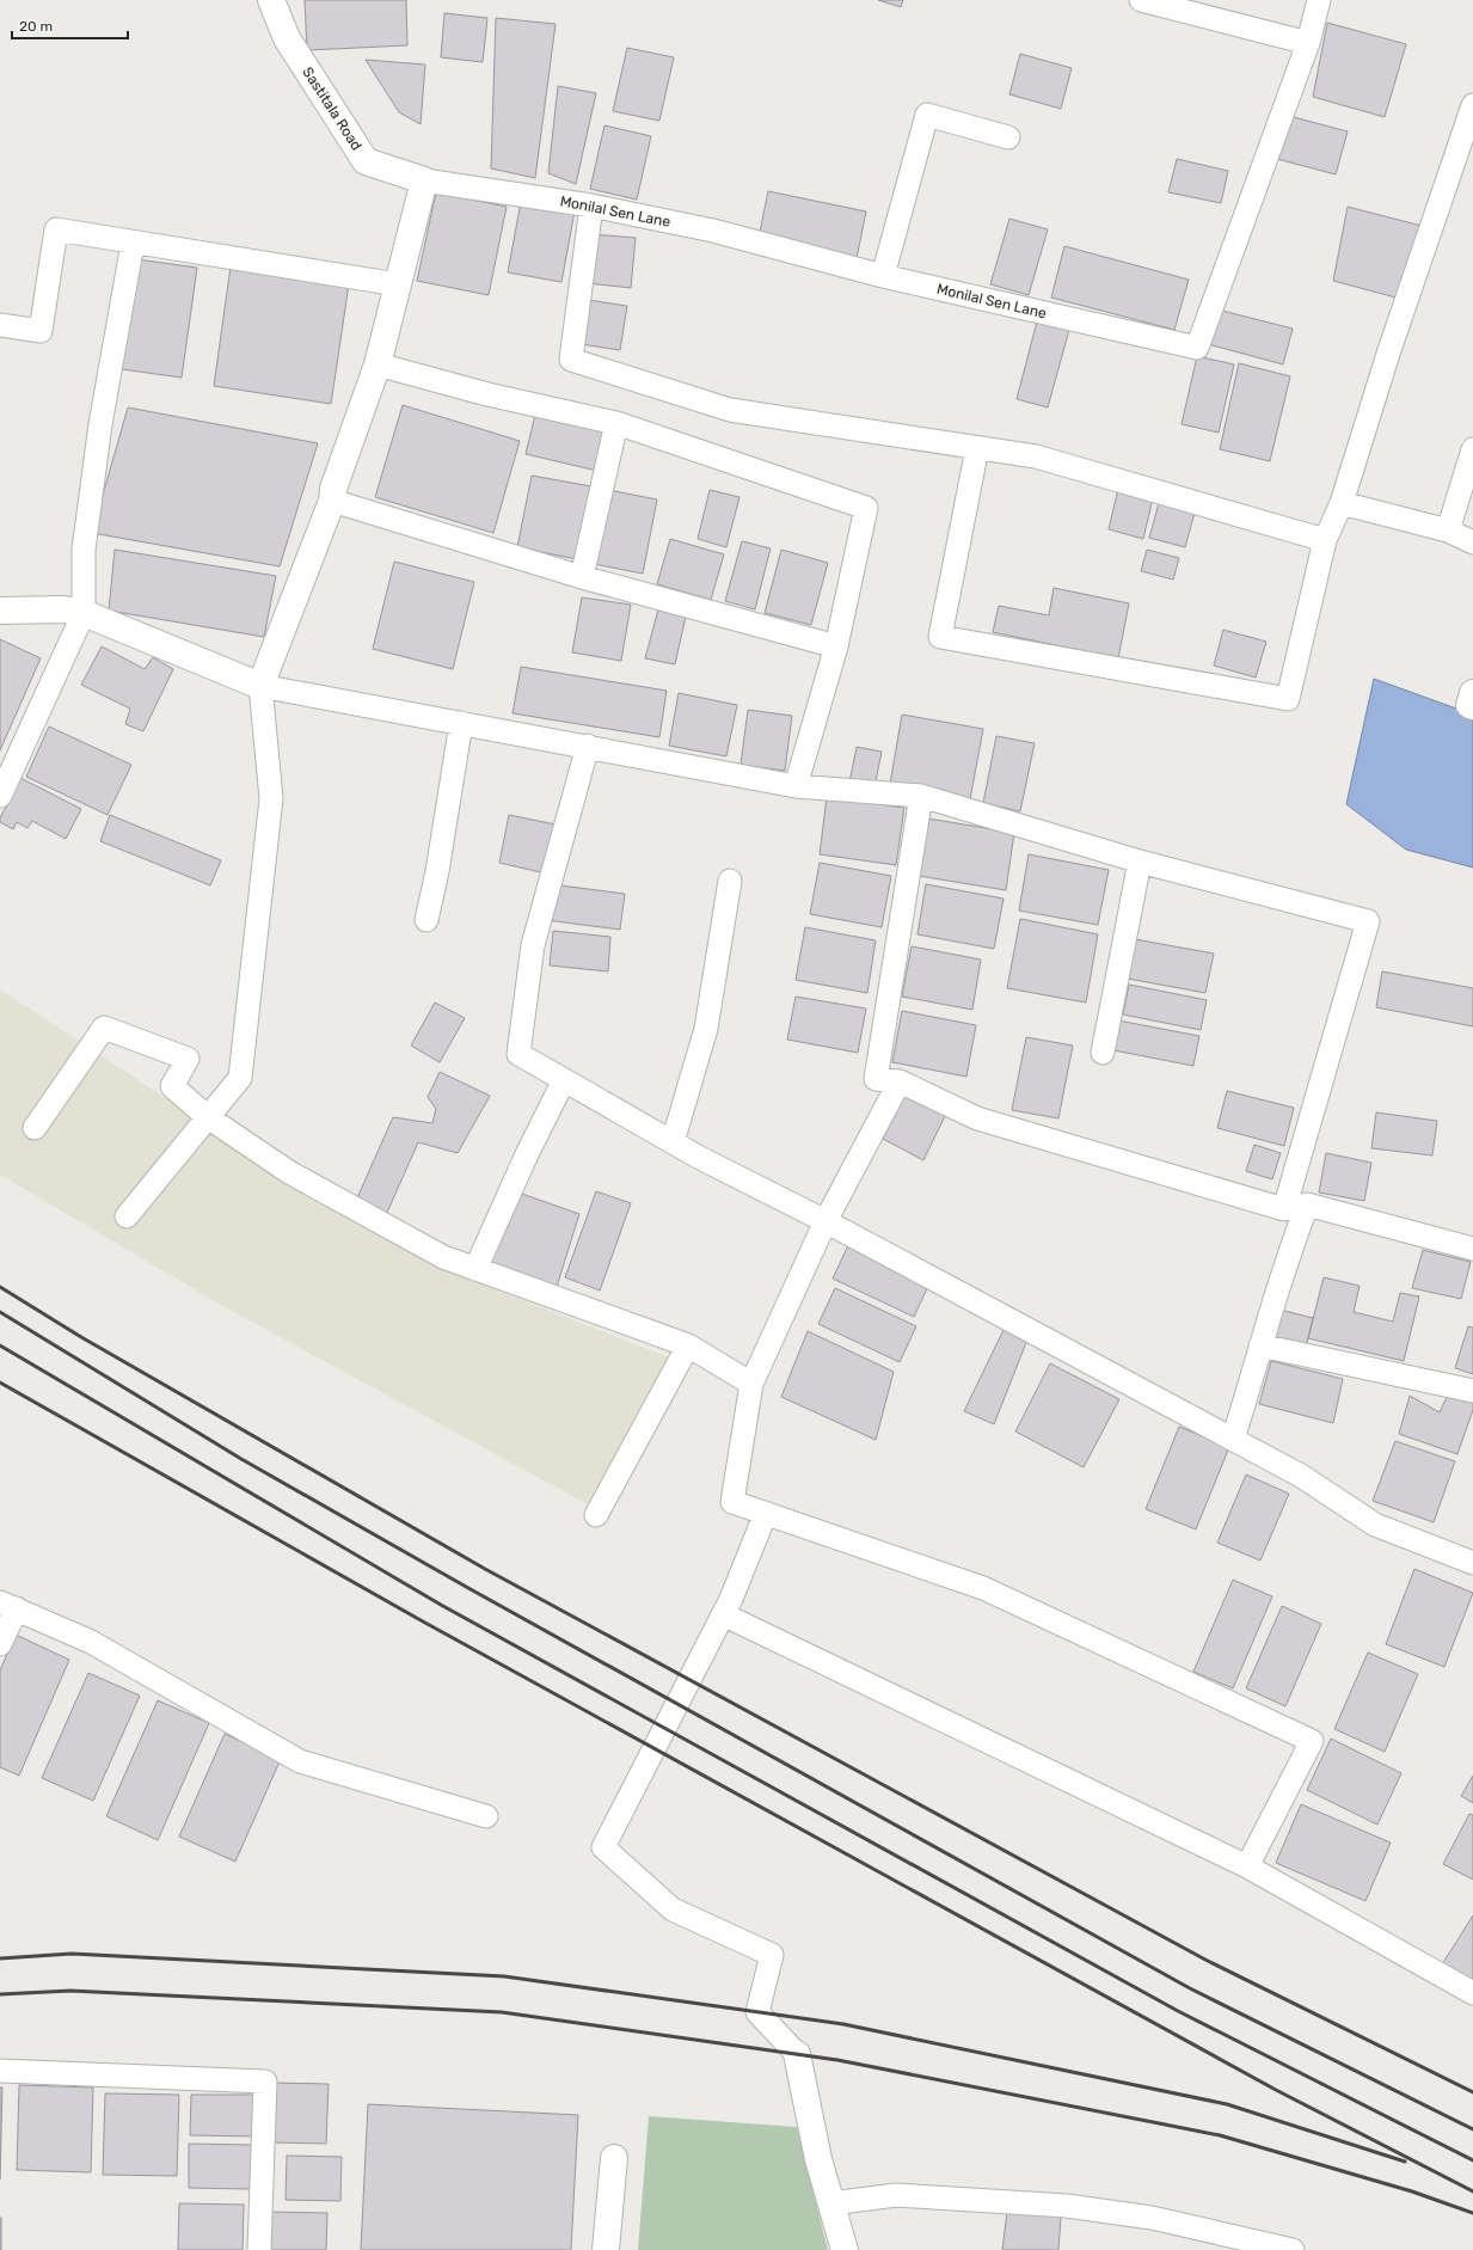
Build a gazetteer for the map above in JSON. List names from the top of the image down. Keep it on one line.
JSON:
{"streets":{"street":["Sastitala Road"],"lane":["Monilal Sen Lane"]},"crossings":[["Sastitala Road","Monilal Sen Lane"]],"scale_bar":"20 m"}
